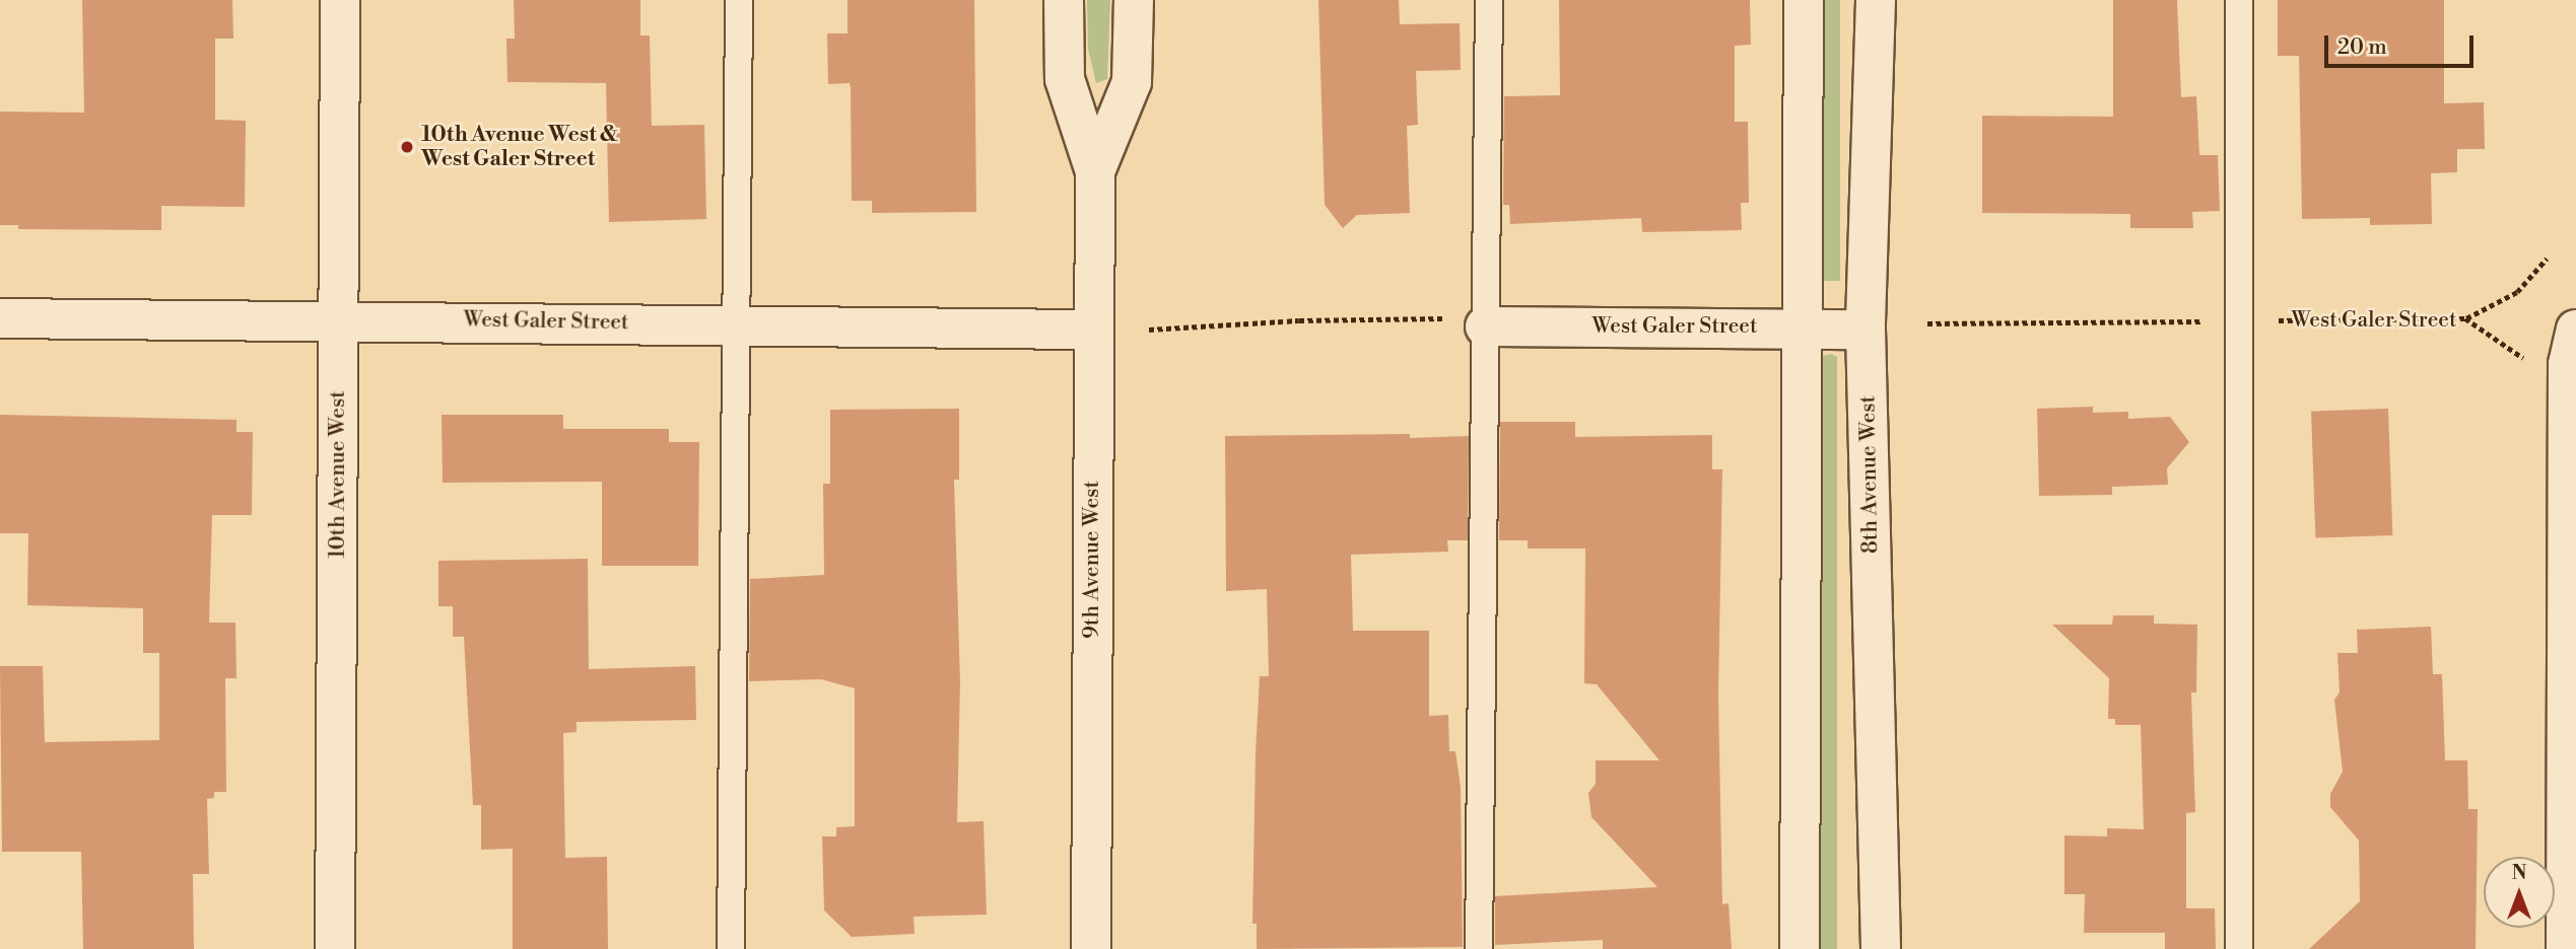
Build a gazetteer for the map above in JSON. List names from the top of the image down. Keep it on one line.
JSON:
{"streets":{"street":["West Galer Street","10th Avenue West","8th Avenue West","9th Avenue West"]},"crossings":[["West Galer Street","10th Avenue West"],["West Galer Street","8th Avenue West"],["West Galer Street","9th Avenue West"]],"places":["10th Avenue West & West Galer Street"],"scale_bar":"20 m","north":"top"}
